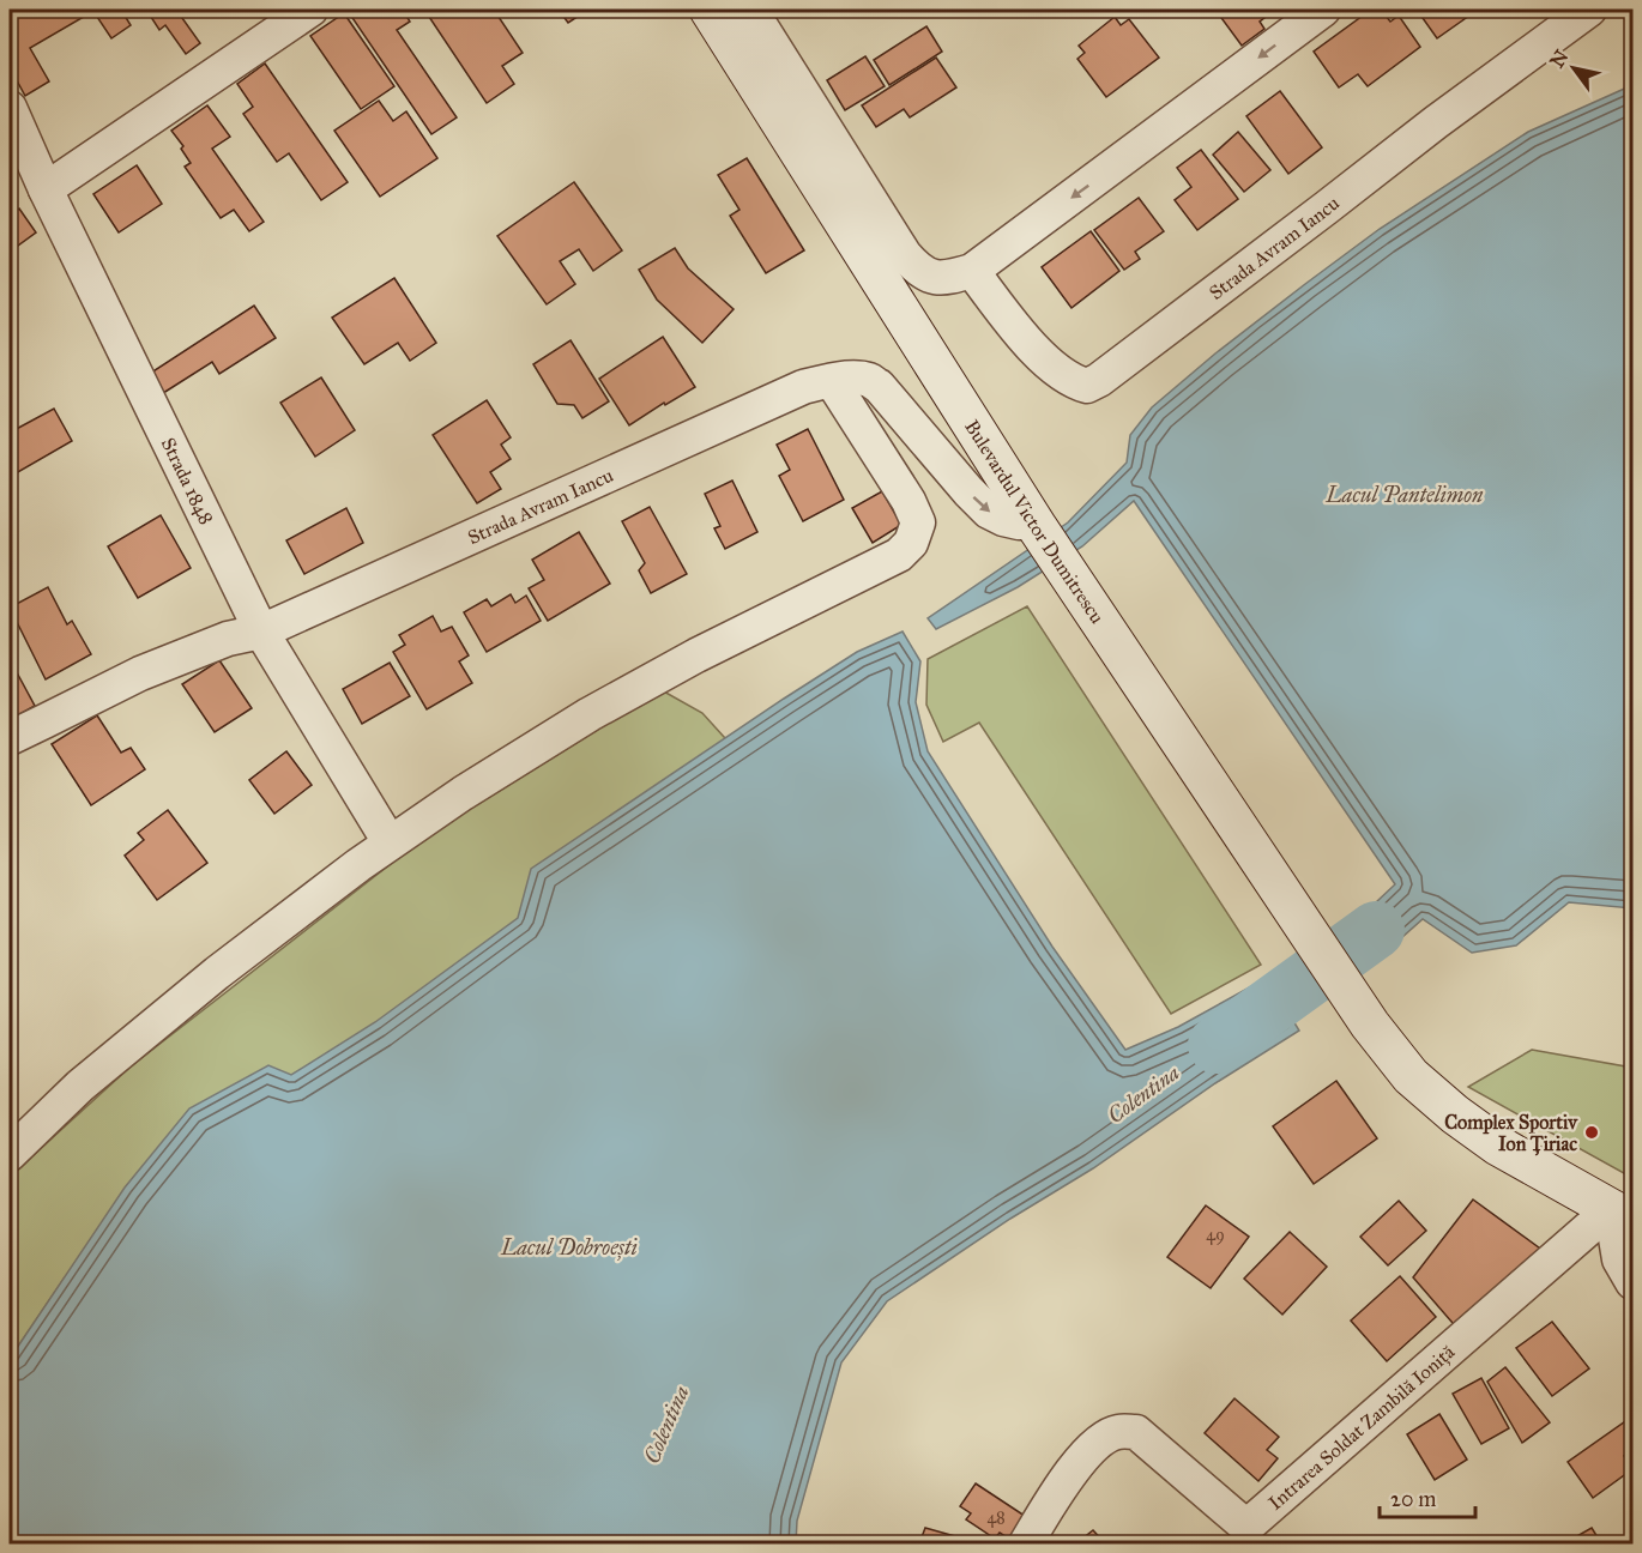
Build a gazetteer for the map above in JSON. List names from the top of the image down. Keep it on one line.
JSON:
{"streets":{"street":["Strada Avram Iancu","Strada 1848","Bulevardul Victor Dumitrescu","Intrarea Soldat Zambilă Ioniță"]},"crossings":[["Strada Avram Iancu","Strada 1848"],["Strada Avram Iancu","Bulevardul Victor Dumitrescu"],["Bulevardul Victor Dumitrescu","Intrarea Soldat Zambilă Ioniță"]],"water":["Lacul Pantelimon","Colentina","Lacul Dobroești"],"places":["Complex Sportiv Ion Țiriac"],"house_numbers":["49","48"],"scale_bar":"20 m","north":"top left"}
